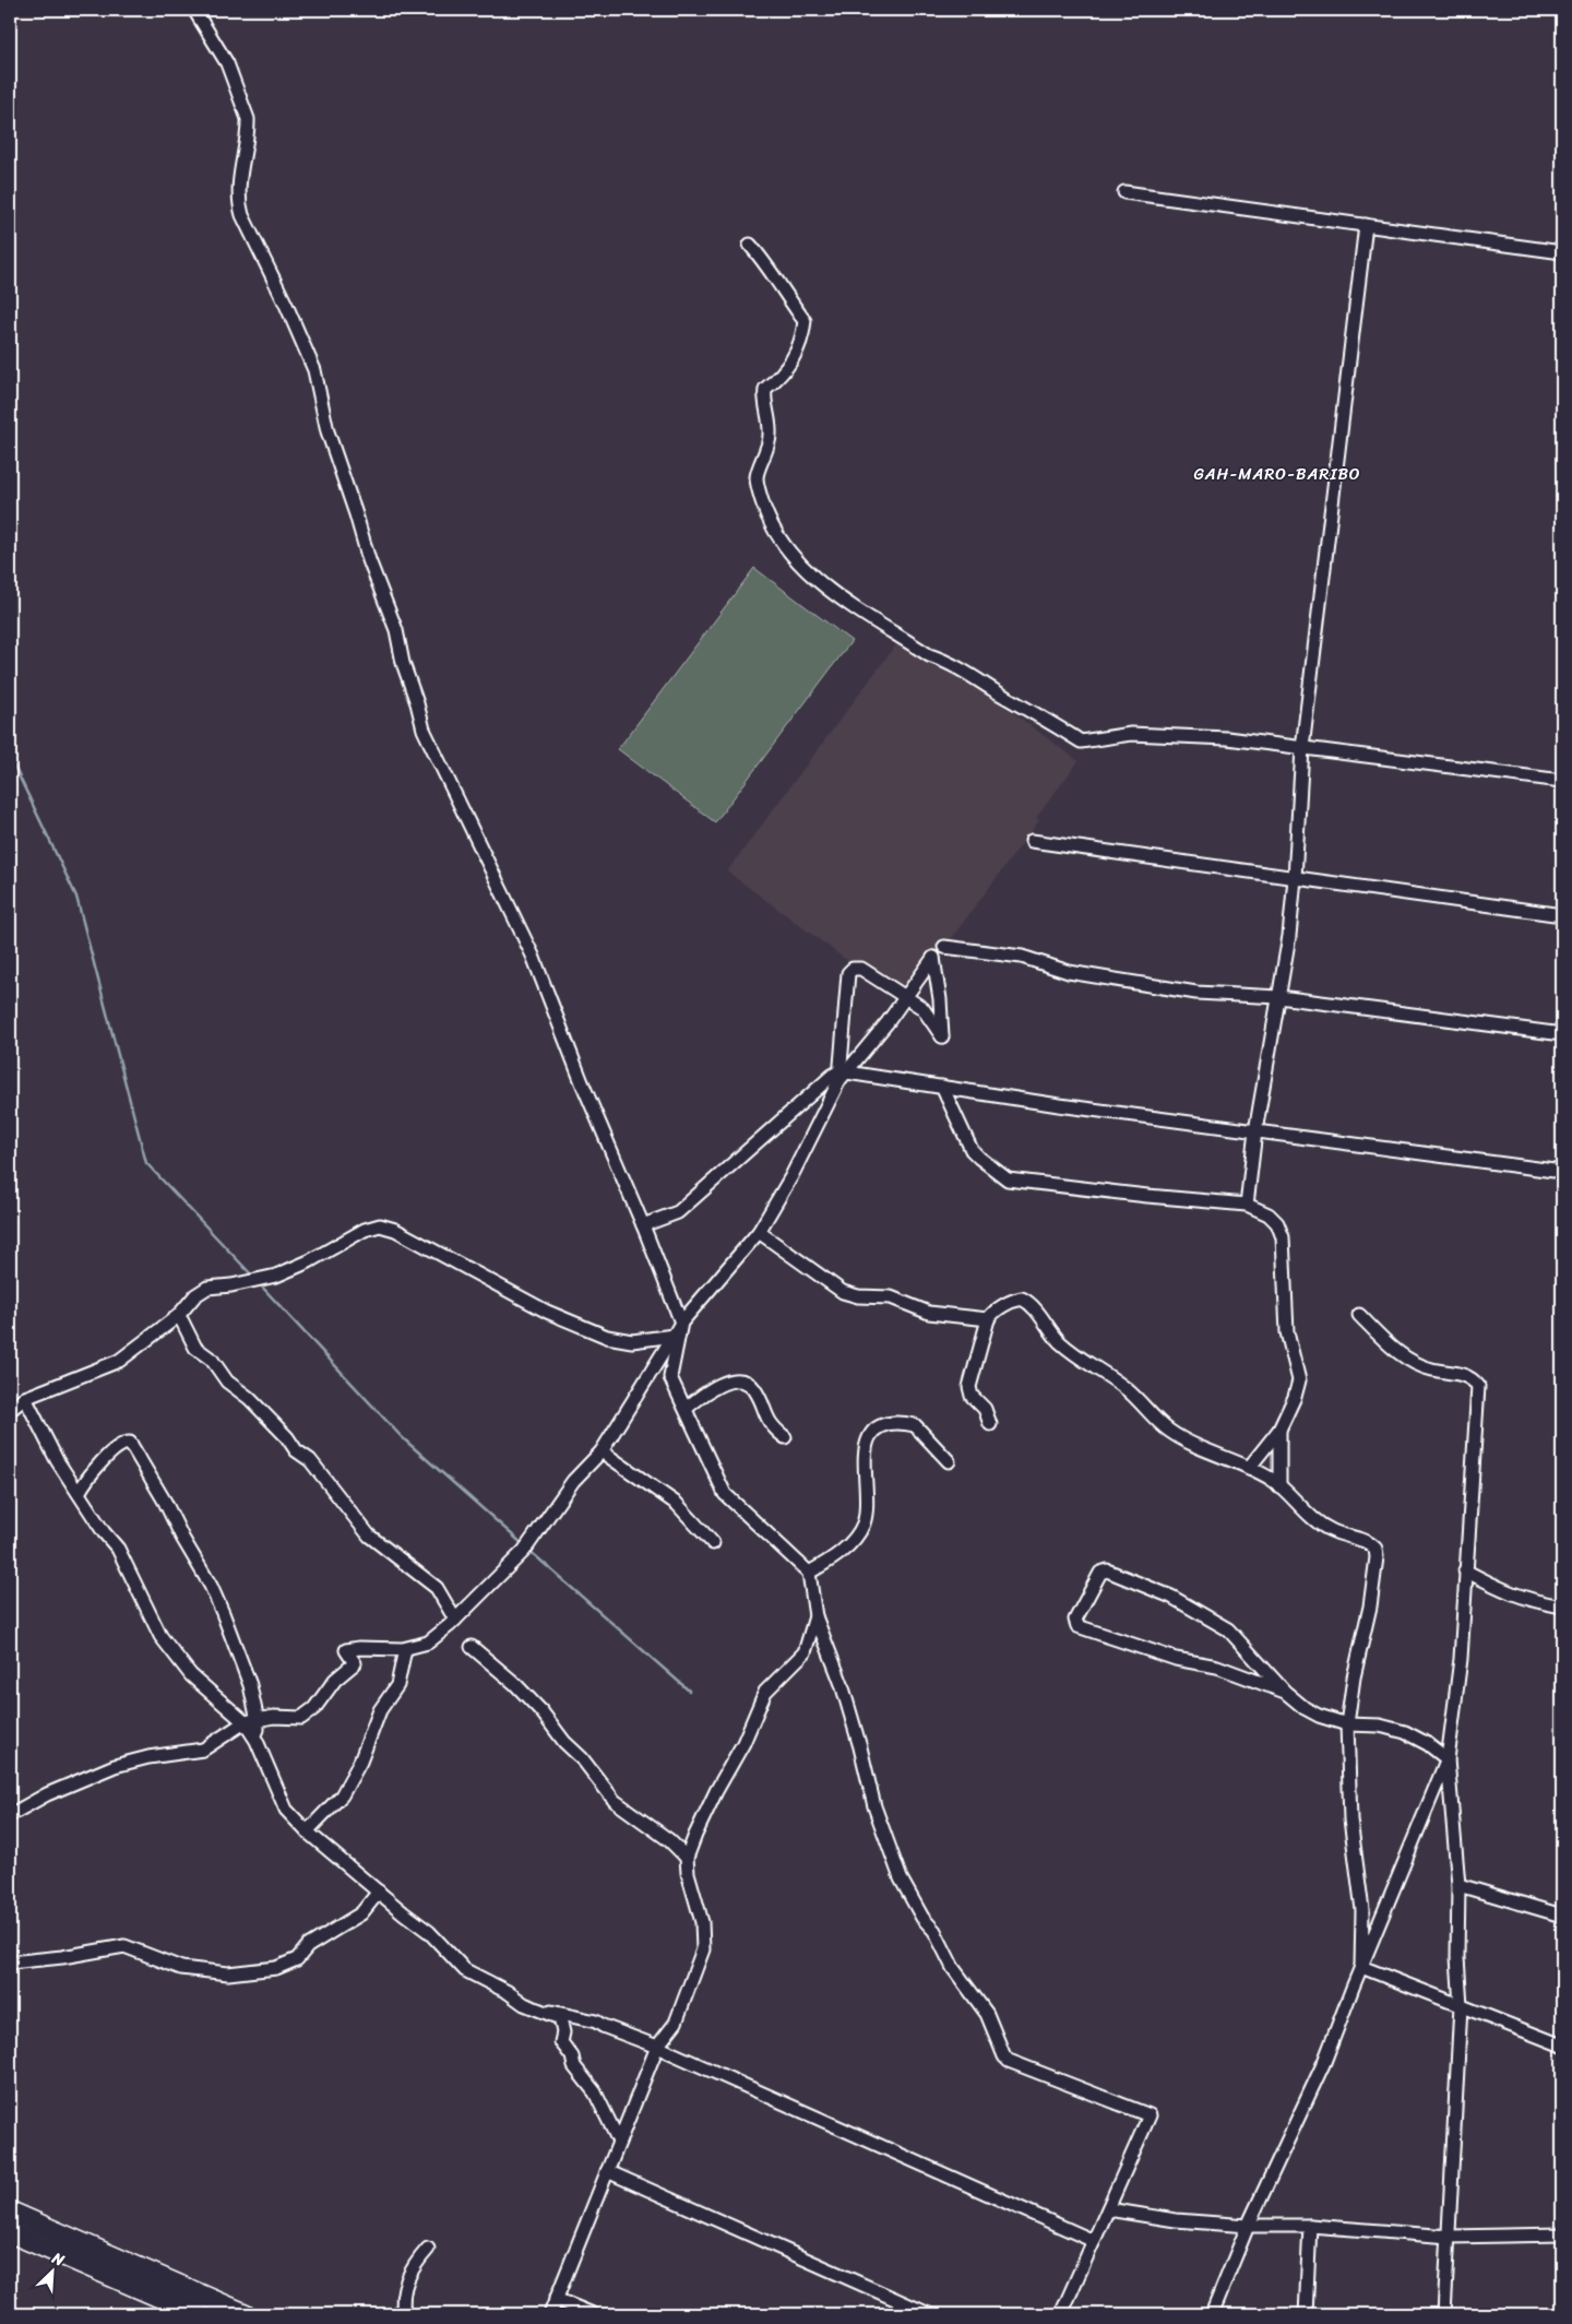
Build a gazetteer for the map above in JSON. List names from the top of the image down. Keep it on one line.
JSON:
{"districts":["GAH-MARO-BARIBO"],"north":"top right"}
